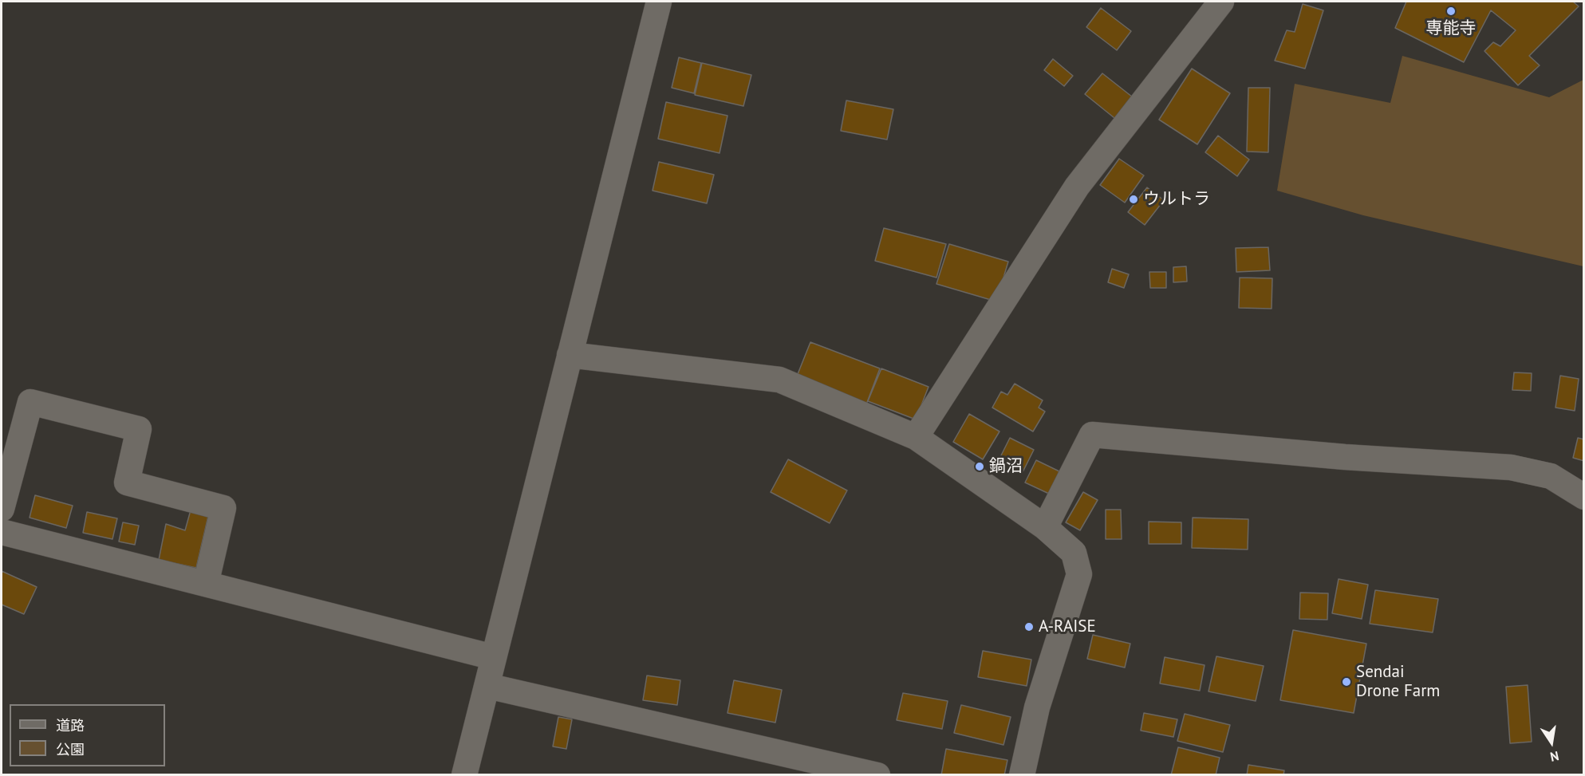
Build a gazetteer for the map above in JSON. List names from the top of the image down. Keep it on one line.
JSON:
{"places":["専能寺","ウルトラ","鍋沼","A-RAISE","Sendai Drone Farm"],"legend":["道路","公園"],"north":"bottom"}
